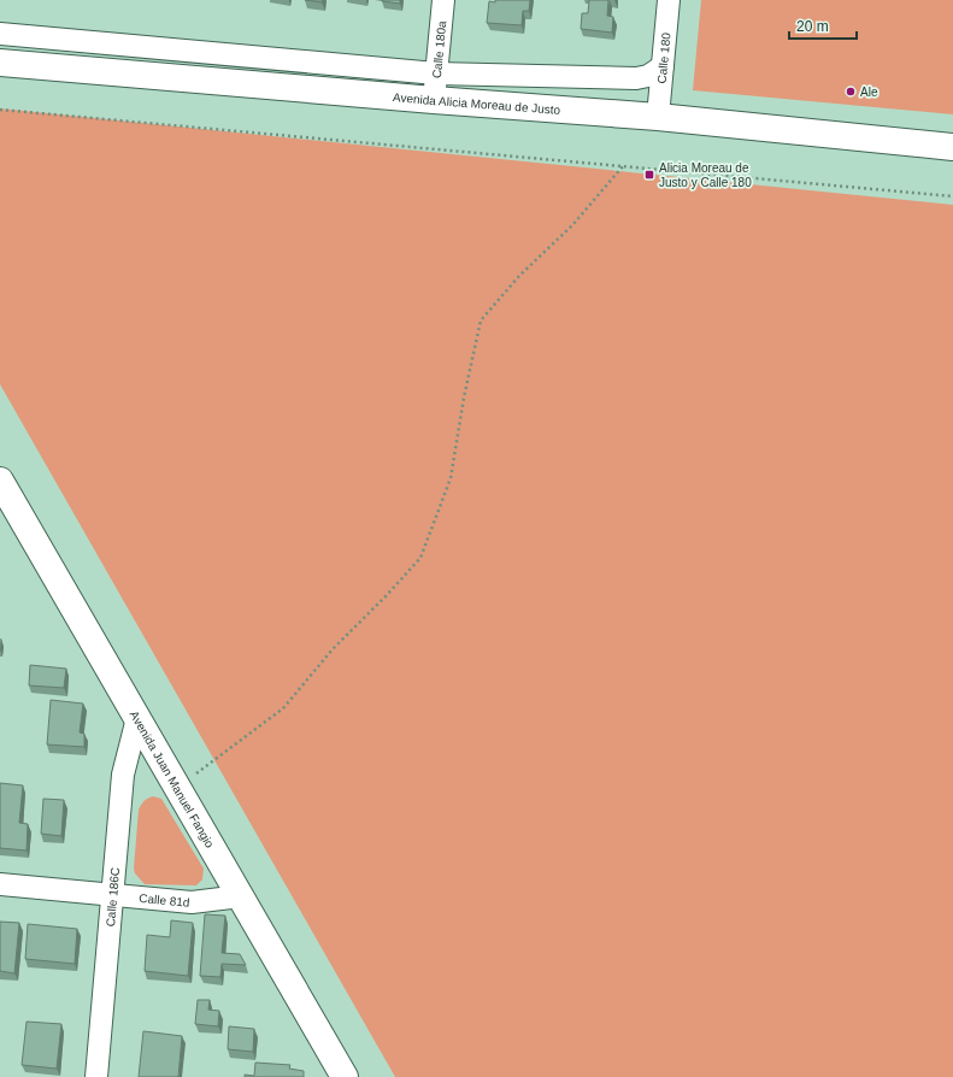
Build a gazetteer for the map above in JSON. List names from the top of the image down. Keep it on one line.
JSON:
{"streets":{"main road":["Avenida Alicia Moreau de Justo","Avenida Juan Manuel Fangio"],"street":["Calle 180a","Calle 180","Calle 186C","Calle 81d"]},"crossings":[["Calle 180a","Avenida Alicia Moreau de Justo"],["Calle 180","Avenida Alicia Moreau de Justo"],["Avenida Juan Manuel Fangio","Calle 186C"],["Avenida Juan Manuel Fangio","Calle 81d"],["Calle 186C","Calle 81d"]],"places":{"other":["Ale"],"transit":["Alicia Moreau de Justo y Calle 180"]},"scale_bar":"20 m"}
